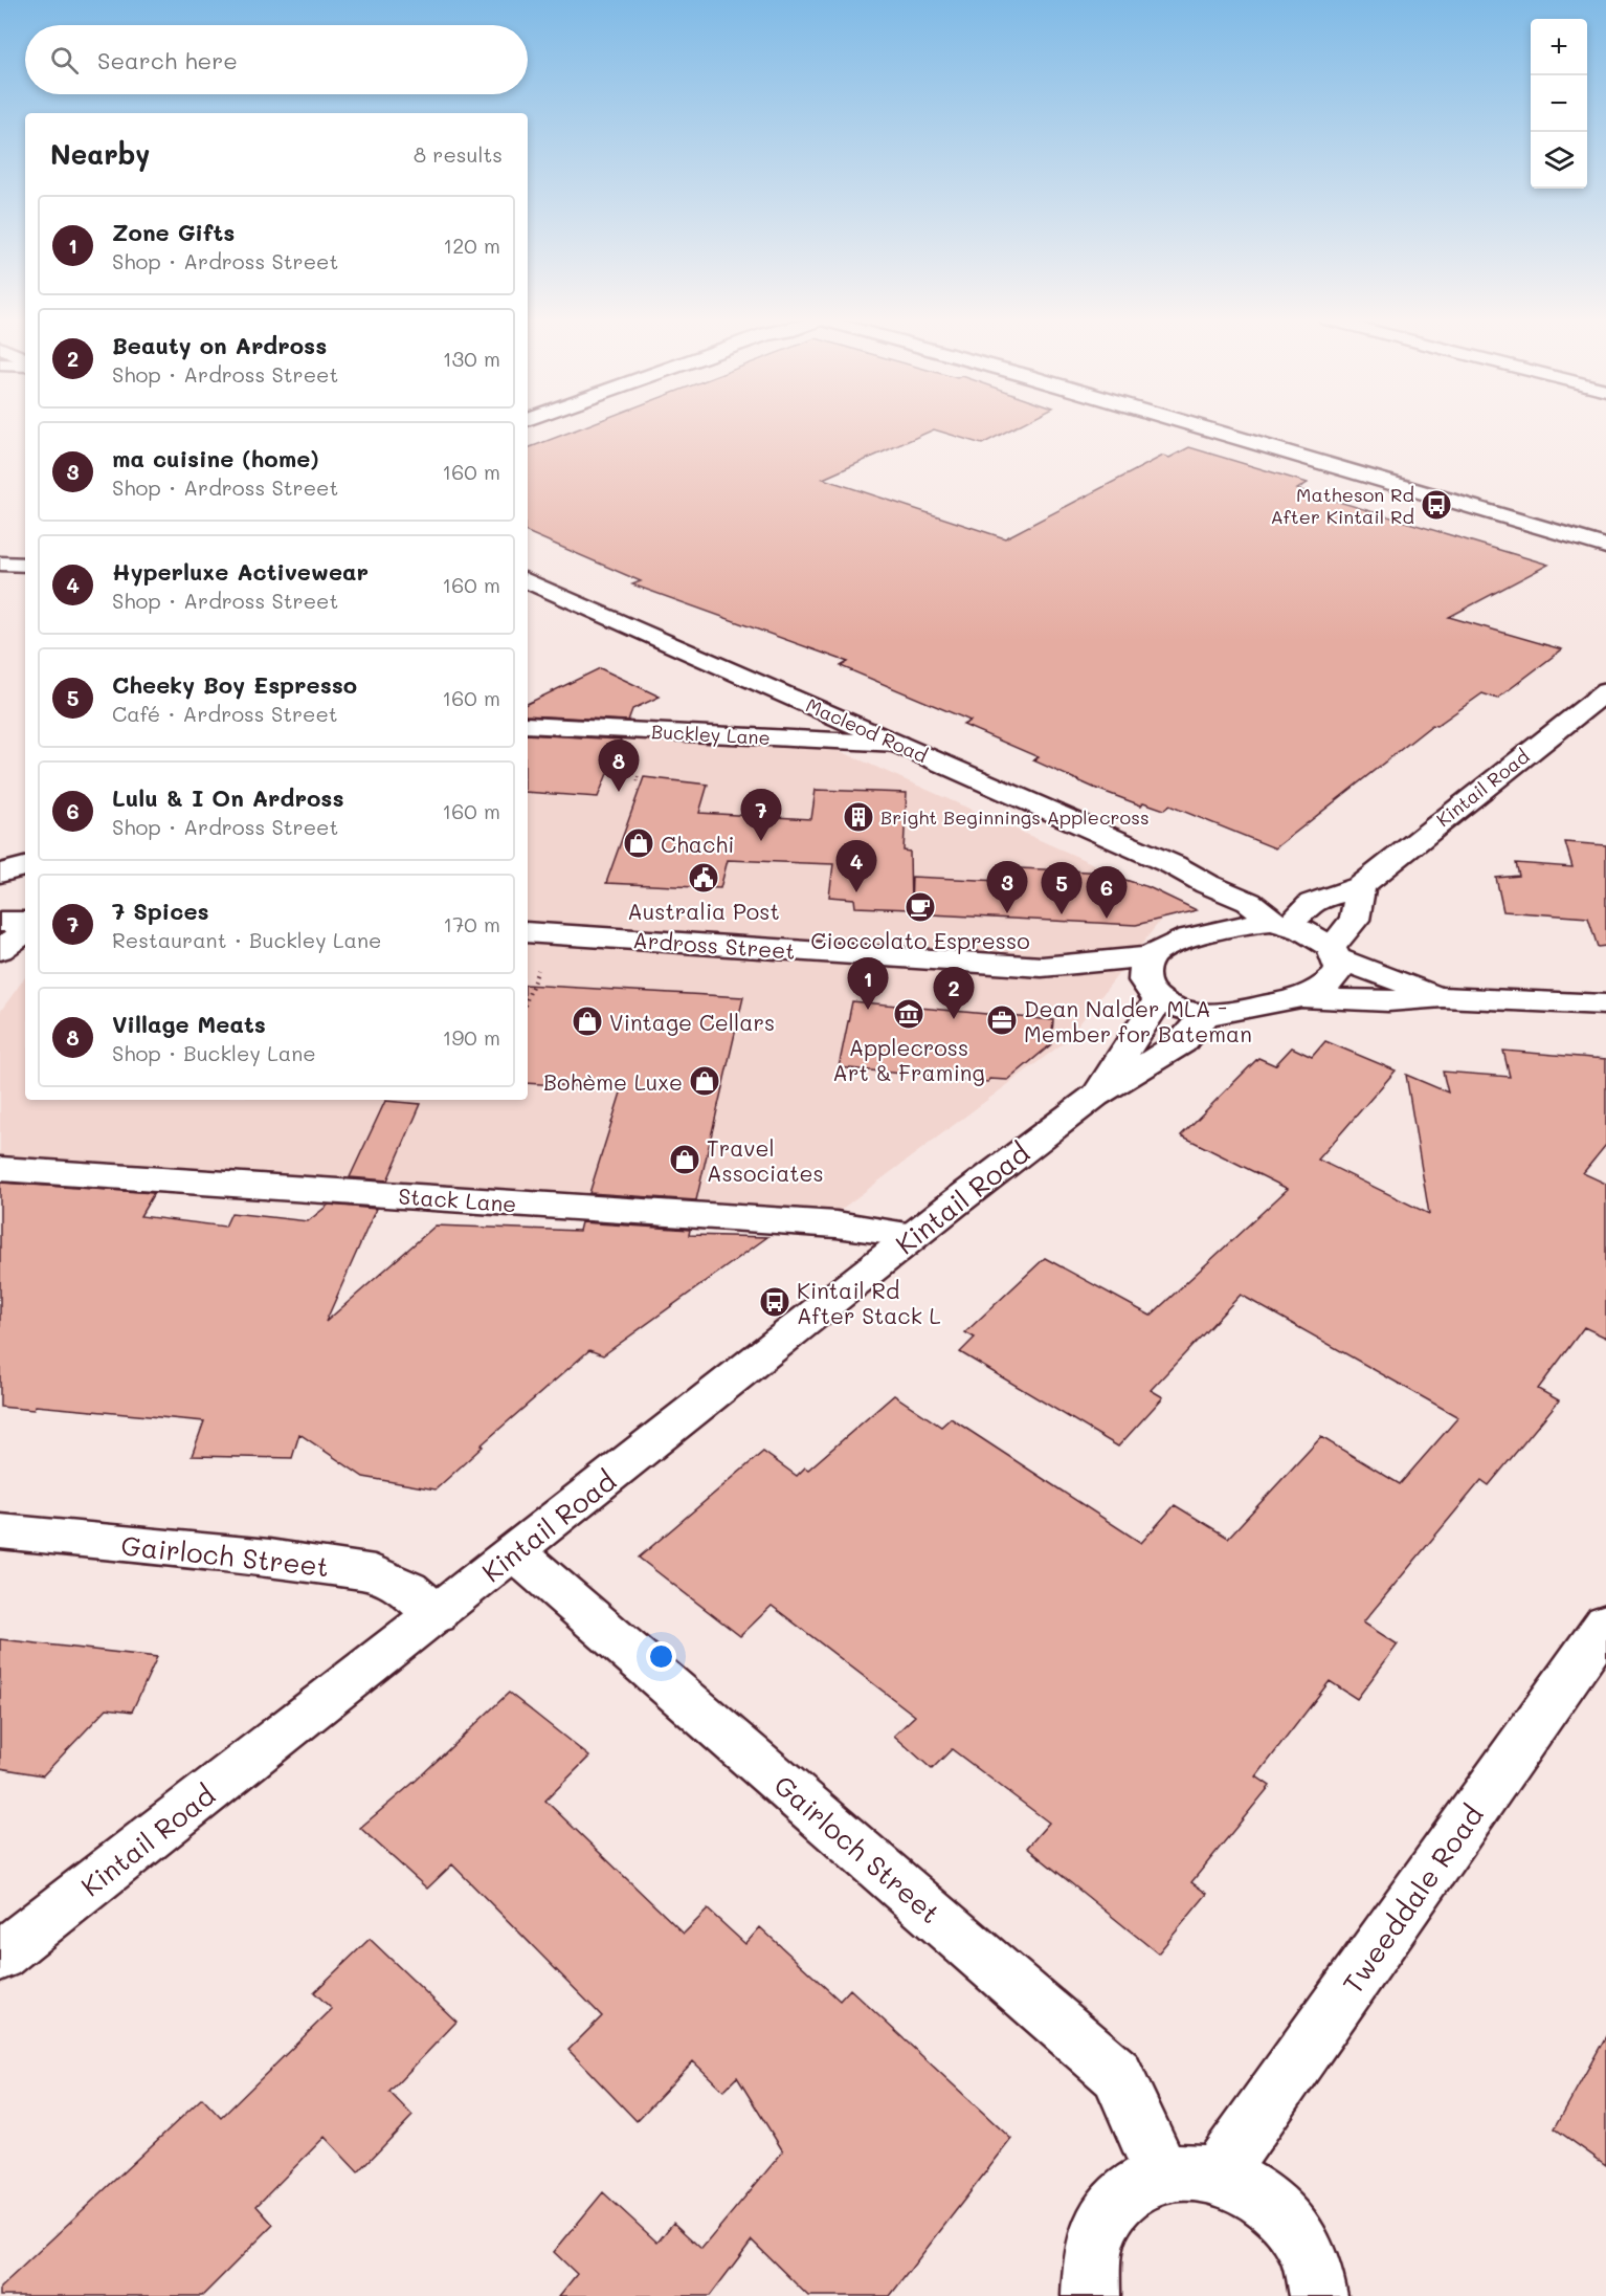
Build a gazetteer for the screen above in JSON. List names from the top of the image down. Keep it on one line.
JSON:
{"streets":{"street":["Macleod Road","Buckley Lane","Kintail Road","Ardross Street","Stack Lane","Gairloch Street","Tweeddale Road"]},"crossings":[["Macleod Road","Buckley Lane"],["Macleod Road","Kintail Road"],["Kintail Road","Ardross Street"],["Kintail Road","Stack Lane"],["Kintail Road","Gairloch Street"]],"places":{"bus stop":["Matheson Rd After Kintail Rd","Kintail Rd After Stack L"],"building":["Bright Beginnings Applecross"],"shop":["Chachi","Vintage Cellars","Bohème Luxe","Travel Associates"],"public building":["Australia Post"],"cafe":["Cioccolato Espresso"],"museum":["Applecross Art & Framing"],"office":["Dean Nalder MLA - Member for Bateman"]},"page":{"map_buttons":["+","−"],"search":"Search here","heading":["Nearby","8 results"],"list":[{"mark":"1","name":"Zone Gifts","note":"Shop · Ardross Street","value":"120 m"},{"mark":"2","name":"Beauty on Ardross","note":"Shop · Ardross Street","value":"130 m"},{"mark":"3","name":"ma cuisine (home)","note":"Shop · Ardross Street","value":"160 m"},{"mark":"4","name":"Hyperluxe Activewear","note":"Shop · Ardross Street","value":"160 m"},{"mark":"5","name":"Cheeky Boy Espresso","note":"Café · Ardross Street","value":"160 m"},{"mark":"6","name":"Lulu & I On Ardross","note":"Shop · Ardross Street","value":"160 m"},{"mark":"7","name":"7 Spices","note":"Restaurant · Buckley Lane","value":"170 m"},{"mark":"8","name":"Village Meats","note":"Shop · Buckley Lane","value":"190 m"}],"pins":["8","7","4","3","5","6","1","2"]}}
